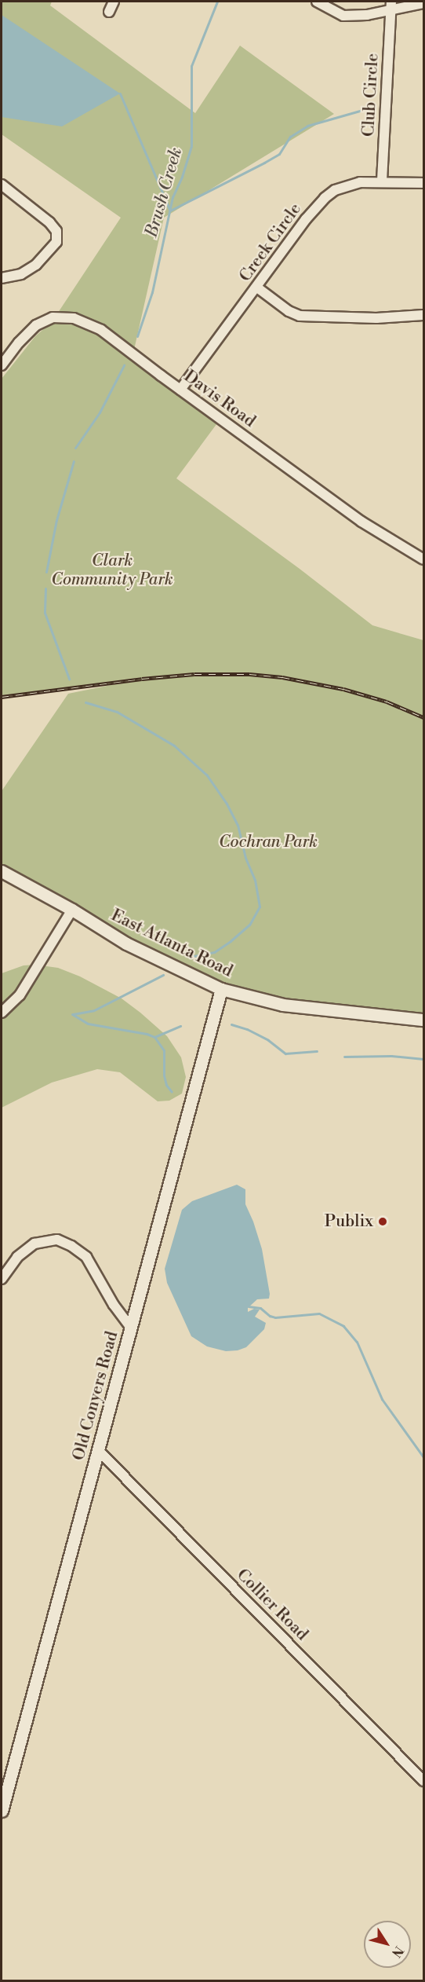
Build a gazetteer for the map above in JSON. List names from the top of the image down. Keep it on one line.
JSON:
{"streets":{"street":["Club Circle","Creek Circle","Davis Road","East Atlanta Road","Old Conyers Road","Collier Road"]},"crossings":[["Club Circle","Creek Circle"],["Creek Circle","Davis Road"],["East Atlanta Road","Old Conyers Road"],["Old Conyers Road","Collier Road"]],"water":["Brush Creek"],"parks":["Clark Community Park","Cochran Park"],"places":["Publix"],"north":"bottom right"}
